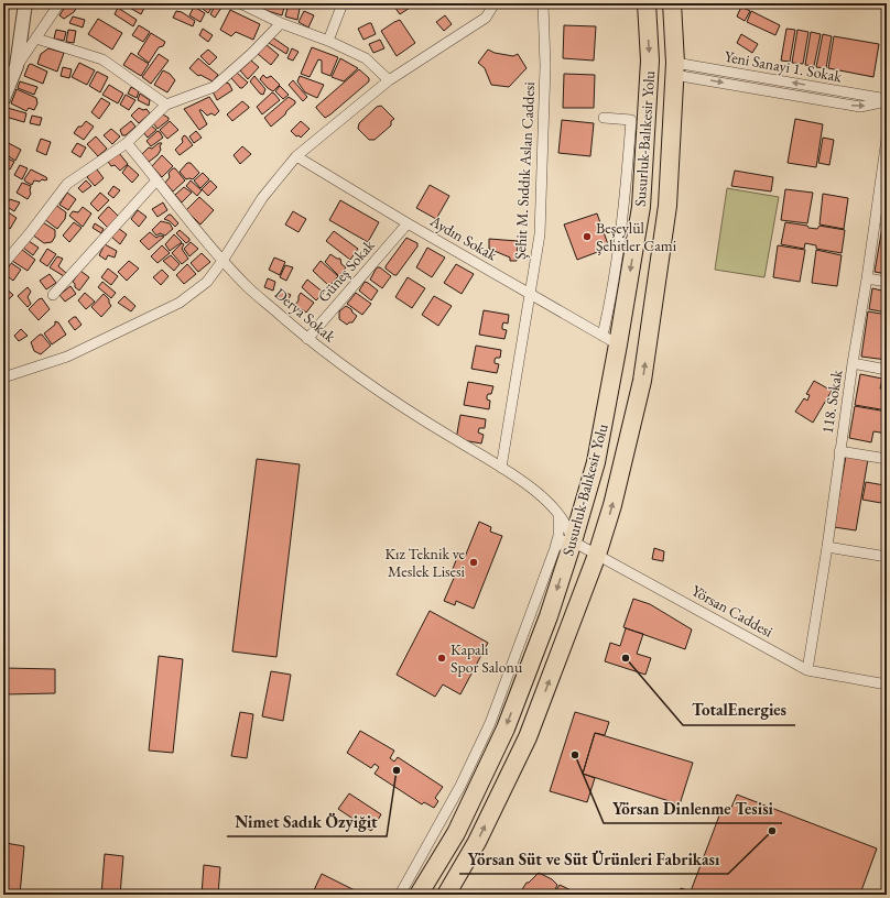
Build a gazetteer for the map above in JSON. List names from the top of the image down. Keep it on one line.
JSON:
{"streets":{"highway":["Susurluk-Balıkesir Yolu"],"street":["Şehit M. Sıddık Aslan Caddesi","Aydın Sokak","Güneş Sokak","Derya Sokak","118. Sokak","Yörsan Caddesi"]},"crossings":[["Susurluk-Balıkesir Yolu","Aydın Sokak"],["Susurluk-Balıkesir Yolu","Derya Sokak"],["Susurluk-Balıkesir Yolu","Yörsan Caddesi"],["Şehit M. Sıddık Aslan Caddesi","Aydın Sokak"],["Şehit M. Sıddık Aslan Caddesi","Derya Sokak"],["Aydın Sokak","Güneş Sokak"],["Güneş Sokak","Derya Sokak"],["Derya Sokak","Yörsan Caddesi"],["118. Sokak","Yörsan Caddesi"]],"places":["Beşeylül Şehitler Cami","Kız Teknik ve Meslek Lisesi","Kapalı Spor Salonu","TotalEnergies","Yörsan Dinlenme Tesisi","Nimet Sadık Özyiğit","Yörsan Süt ve Süt Ürünleri Fabrikası"]}
